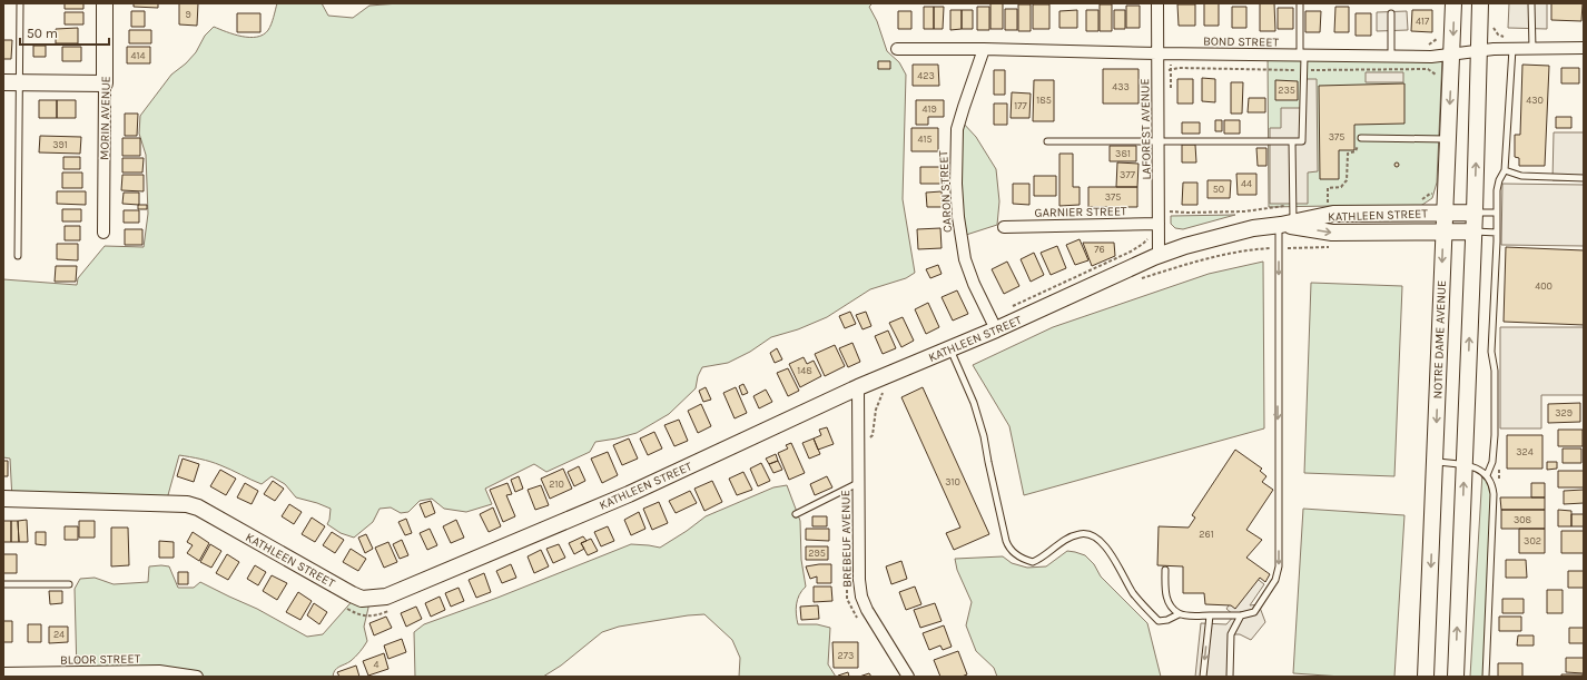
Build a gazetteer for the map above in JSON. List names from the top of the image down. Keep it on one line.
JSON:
{"streets":{"street":["BOND STREET","MORIN AVENUE","LAFOREST AVENUE","CARON STREET","GARNIER STREET","KATHLEEN STREET","NOTRE DAME AVENUE","BREBEUF AVENUE","BLOOR STREET"]},"crossings":[["BOND STREET","LAFOREST AVENUE"],["BOND STREET","CARON STREET"],["BOND STREET","NOTRE DAME AVENUE"],["LAFOREST AVENUE","GARNIER STREET"],["LAFOREST AVENUE","KATHLEEN STREET"],["CARON STREET","KATHLEEN STREET"],["KATHLEEN STREET","NOTRE DAME AVENUE"],["KATHLEEN STREET","BREBEUF AVENUE"]],"house_numbers":["9","417","414","423","433","235","185","430","177","419","375","415","391","381","377","44","50","375","76","400","148","329","324","310","210","308","261","302","295","24","273","4"],"scale_bar":"50 m"}
